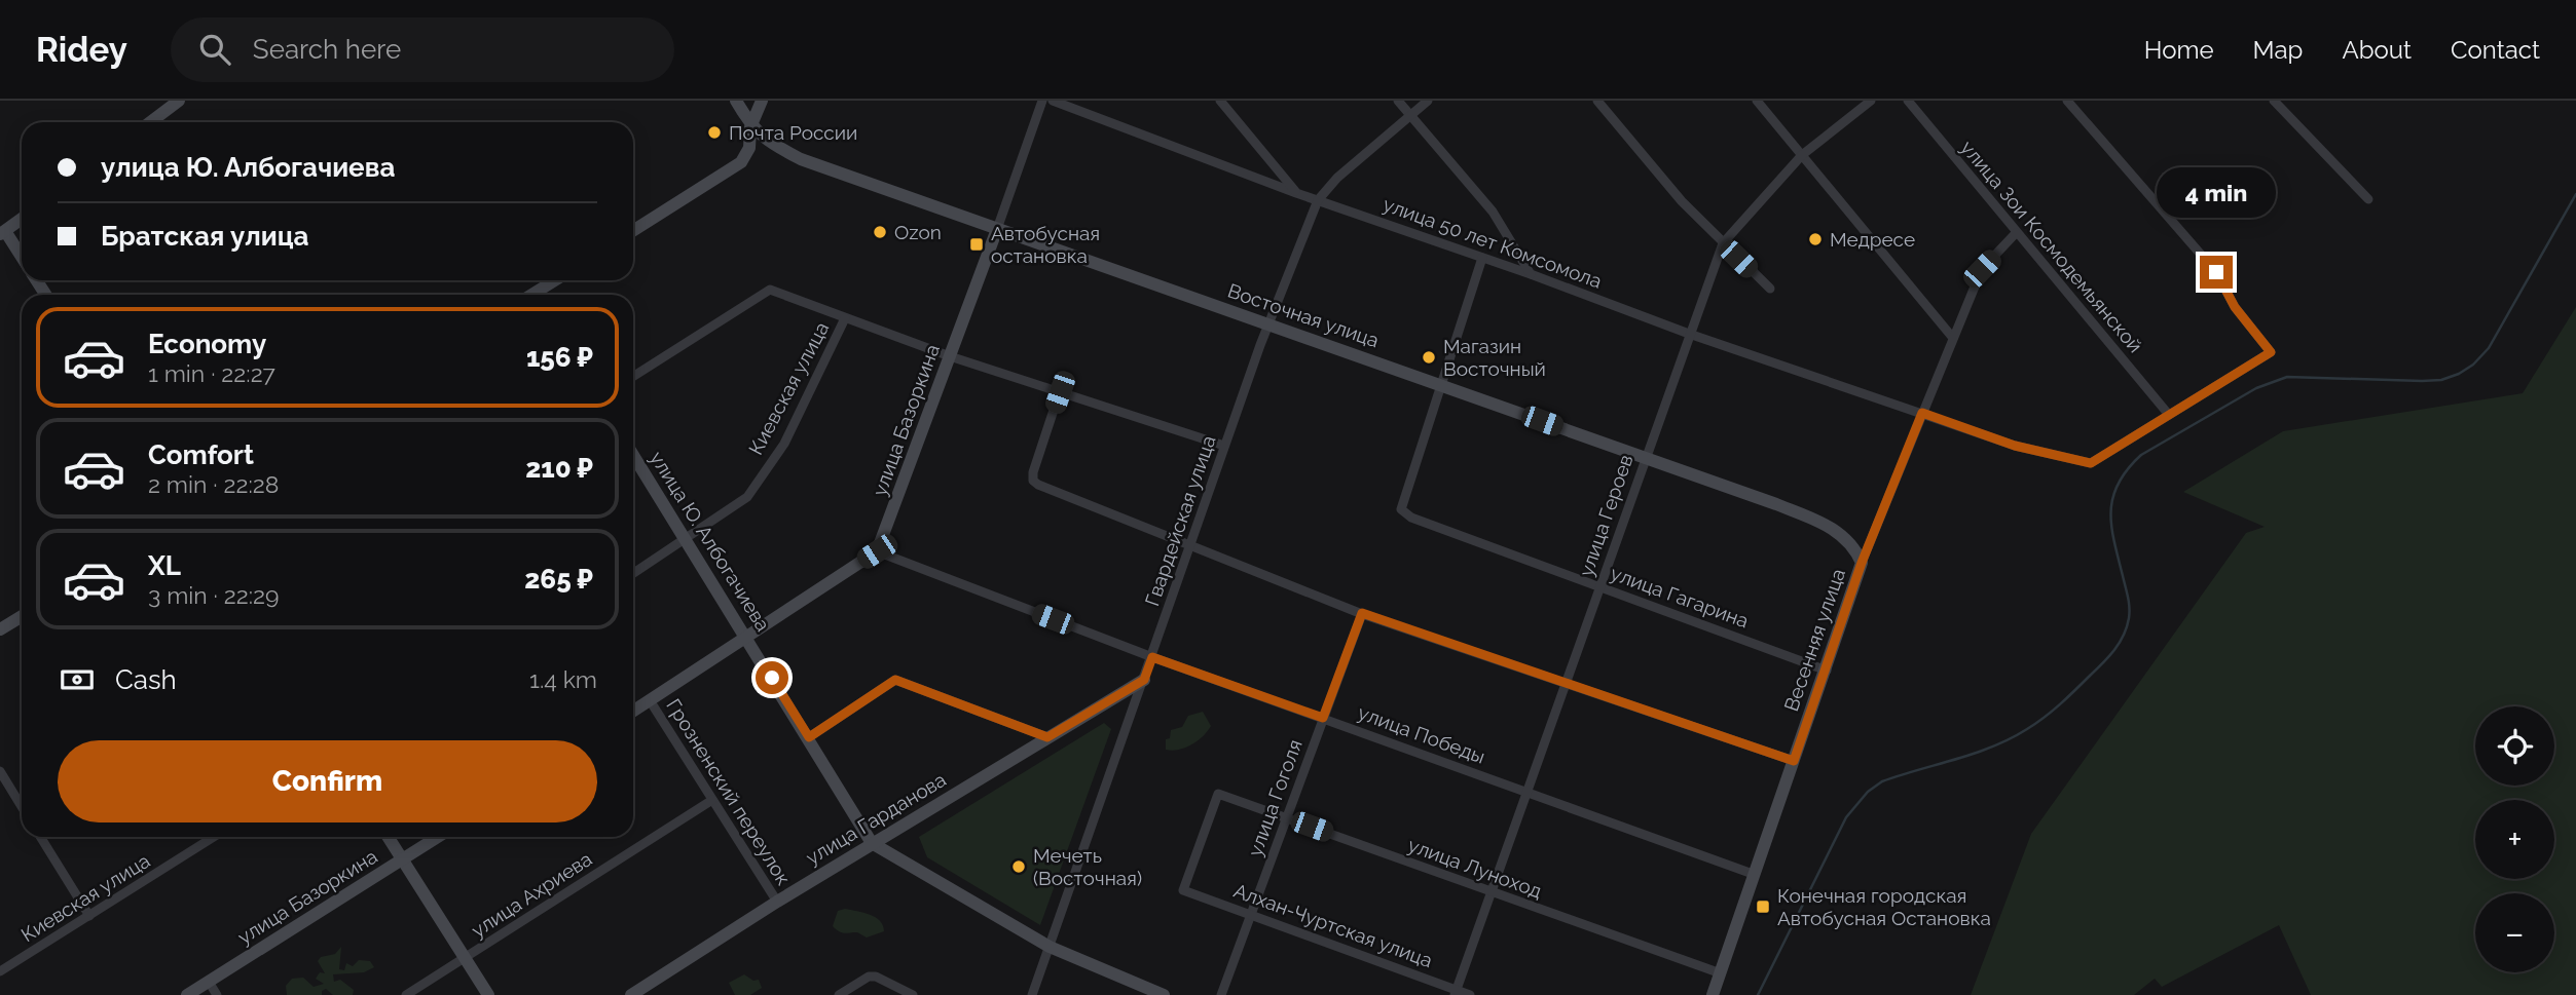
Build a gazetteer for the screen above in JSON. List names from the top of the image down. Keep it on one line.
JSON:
{"streets":{"street":["улица 50 лет Комсомола","улица Зои Космодемьянской","Восточная улица","Киевская улица","улица Базоркина","улица Героев","Гвардейская улица","улица Ю. Албогачиева","улица Гагарина","Весенняя улица","улица Победы","Грозненский переулок","улица Гоголя","улица Гарданова","улица Луноход","улица Ахриева","Алхан-Чуртская улица"]},"crossings":[["улица 50 лет Комсомола","улица Зои Космодемьянской"],["улица 50 лет Комсомола","улица Героев"],["улица 50 лет Комсомола","Гвардейская улица"],["улица 50 лет Комсомола","Весенняя улица"],["улица Зои Космодемьянской","Весенняя улица"],["Восточная улица","улица Базоркина"],["Восточная улица","улица Героев"],["Восточная улица","Гвардейская улица"],["Восточная улица","улица Гагарина"],["Восточная улица","Весенняя улица"],["Киевская улица","улица Ю. Албогачиева"],["улица Базоркина","улица Победы"],["улица Героев","улица Гагарина"],["улица Героев","улица Победы"],["улица Героев","улица Луноход"],["улица Героев","Алхан-Чуртская улица"],["Гвардейская улица","улица Победы"],["Гвардейская улица","улица Гарданова"],["улица Ю. Албогачиева","улица Гарданова"],["улица Гагарина","Весенняя улица"],["Весенняя улица","улица Победы"],["Весенняя улица","улица Луноход"],["улица Победы","улица Гоголя"],["Грозненский переулок","улица Гарданова"],["Грозненский переулок","улица Ахриева"],["улица Гоголя","улица Луноход"],["улица Гоголя","Алхан-Чуртская улица"],["улица Луноход","Алхан-Чуртская улица"]],"places":{"other":["Почта России","Ozon","Медресе","Магазин Восточный","Мечеть (Восточная)"],"transit":["Автобусная остановка","Конечная городская Автобусная Остановка"]},"page":{"header":"Ridey","search":"Search here","nav":["Home","Map","About","Contact"],"banner":["улица Ю. Албогачиева","Братская улица"],"bubble":"4 min","list":[{"name":"Economy","note":"1 min · 22:27","value":"156 ₽"},{"name":"Comfort","note":"2 min · 22:28","value":"210 ₽"},{"name":"XL","note":"3 min · 22:29","value":"265 ₽"}],"pay":["Cash","1.4 km"],"map_buttons":["+","−"],"buttons":"Confirm"}}
